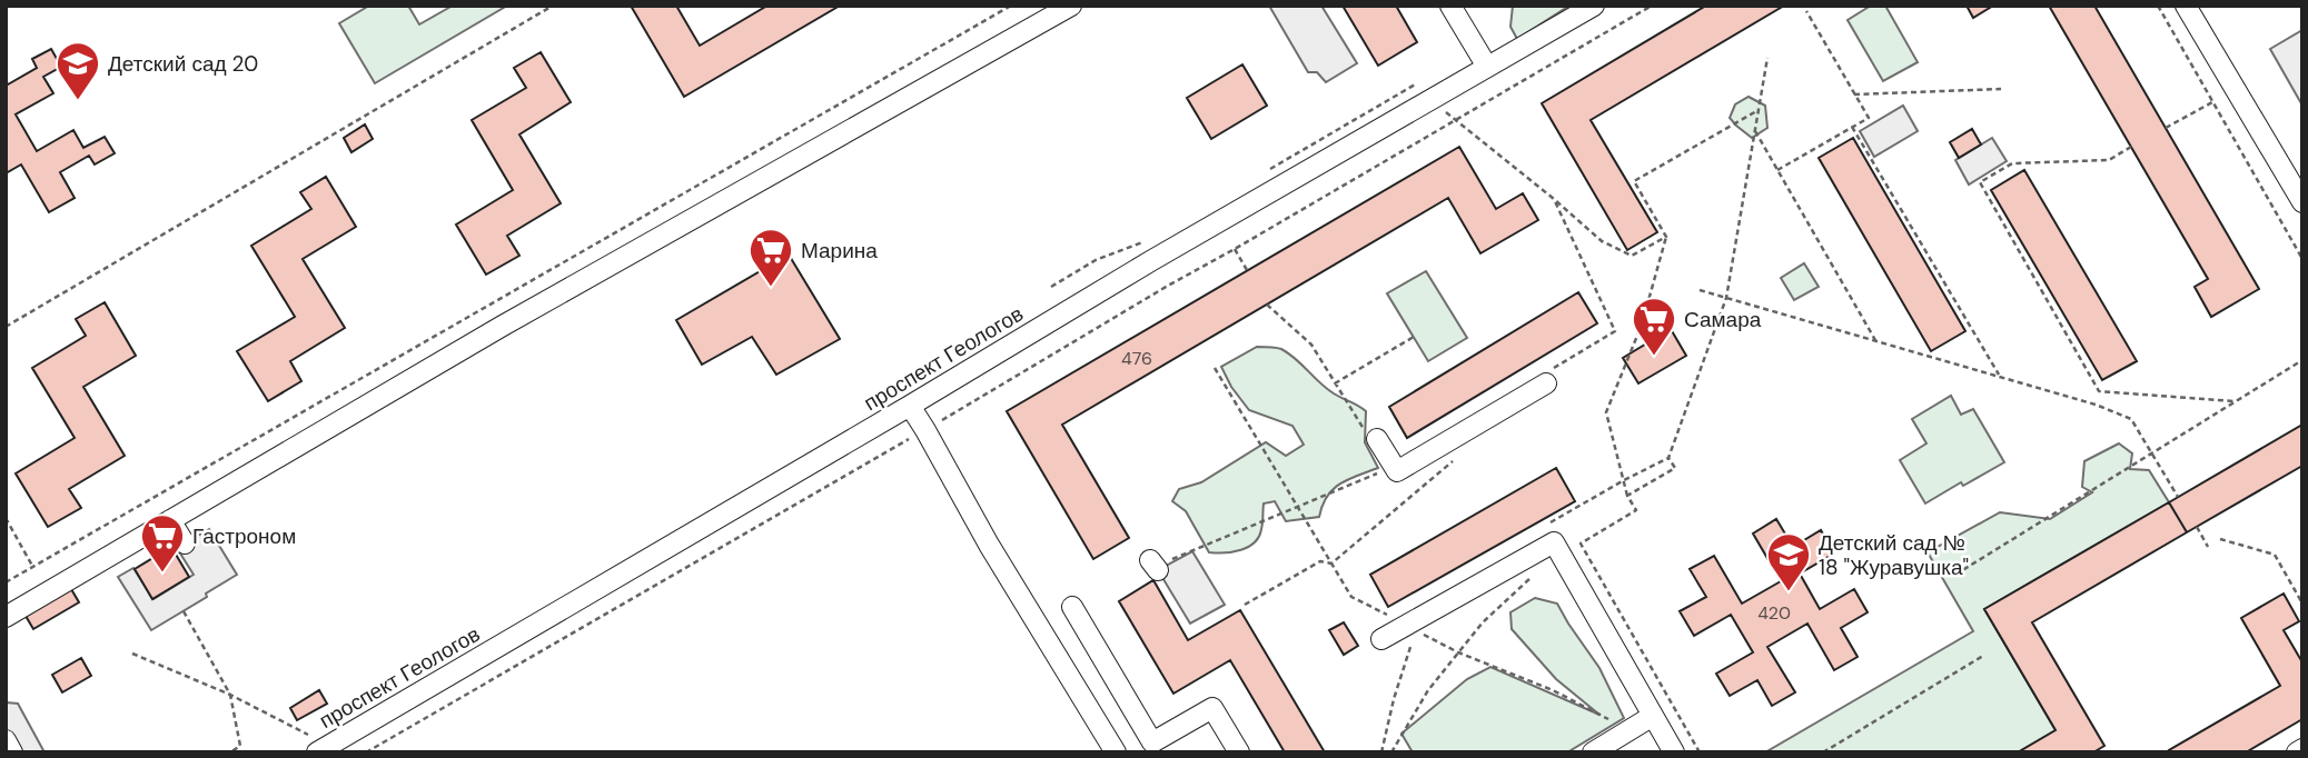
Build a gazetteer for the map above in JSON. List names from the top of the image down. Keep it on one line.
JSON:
{"streets":{"street":["проспект Геологов"]},"places":{"school or university":["Детский сад 20","Детский сад № 18 \"Журавушка\""],"supermarket":["Марина","Самара","Гастроном"]},"house_numbers":["476","420"]}
